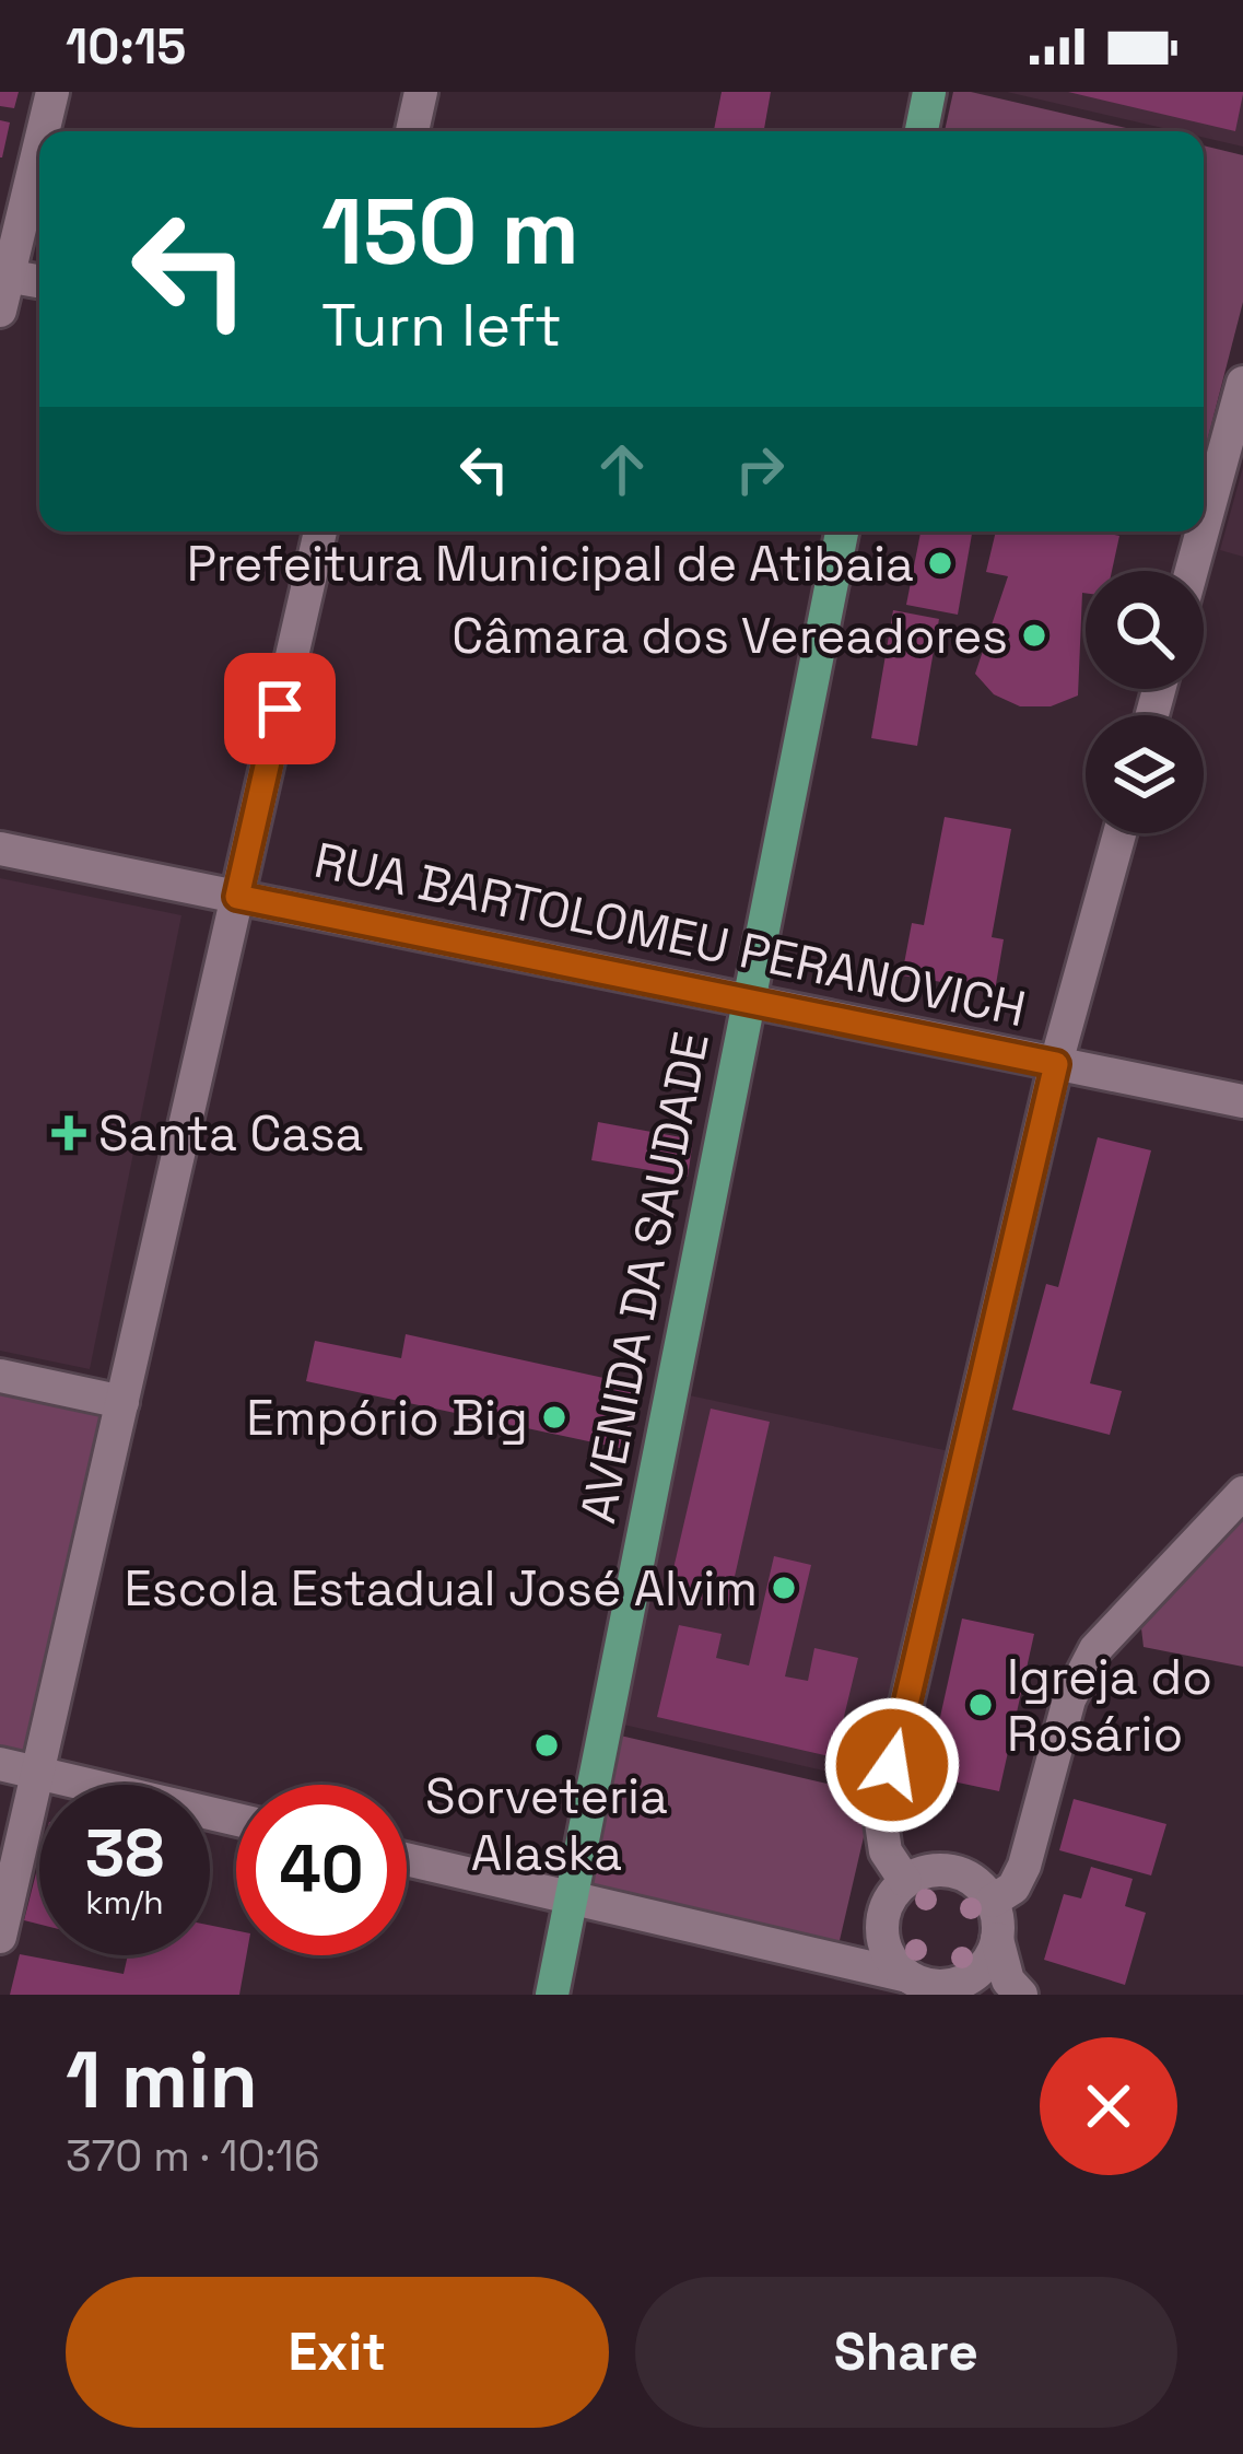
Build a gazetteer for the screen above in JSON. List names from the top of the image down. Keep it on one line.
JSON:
{"streets":{"main road":["AVENIDA DA SAUDADE"],"street":["RUA BARTOLOMEU PERANOVICH"]},"crossings":[["RUA BARTOLOMEU PERANOVICH","AVENIDA DA SAUDADE"]],"places":{"other":["Prefeitura Municipal de Atibaia","Câmara dos Vereadores","Empório Big","Escola Estadual José Alvim","Igreja do Rosário","Sorveteria Alaska"],"health":["Santa Casa"]},"page":{"status":"10:15","turn":["150 m","Turn left"],"speed":"38 km/h","limit":"40","heading":["1 min","370 m · 10:16"],"buttons":["Exit","Share"]}}
